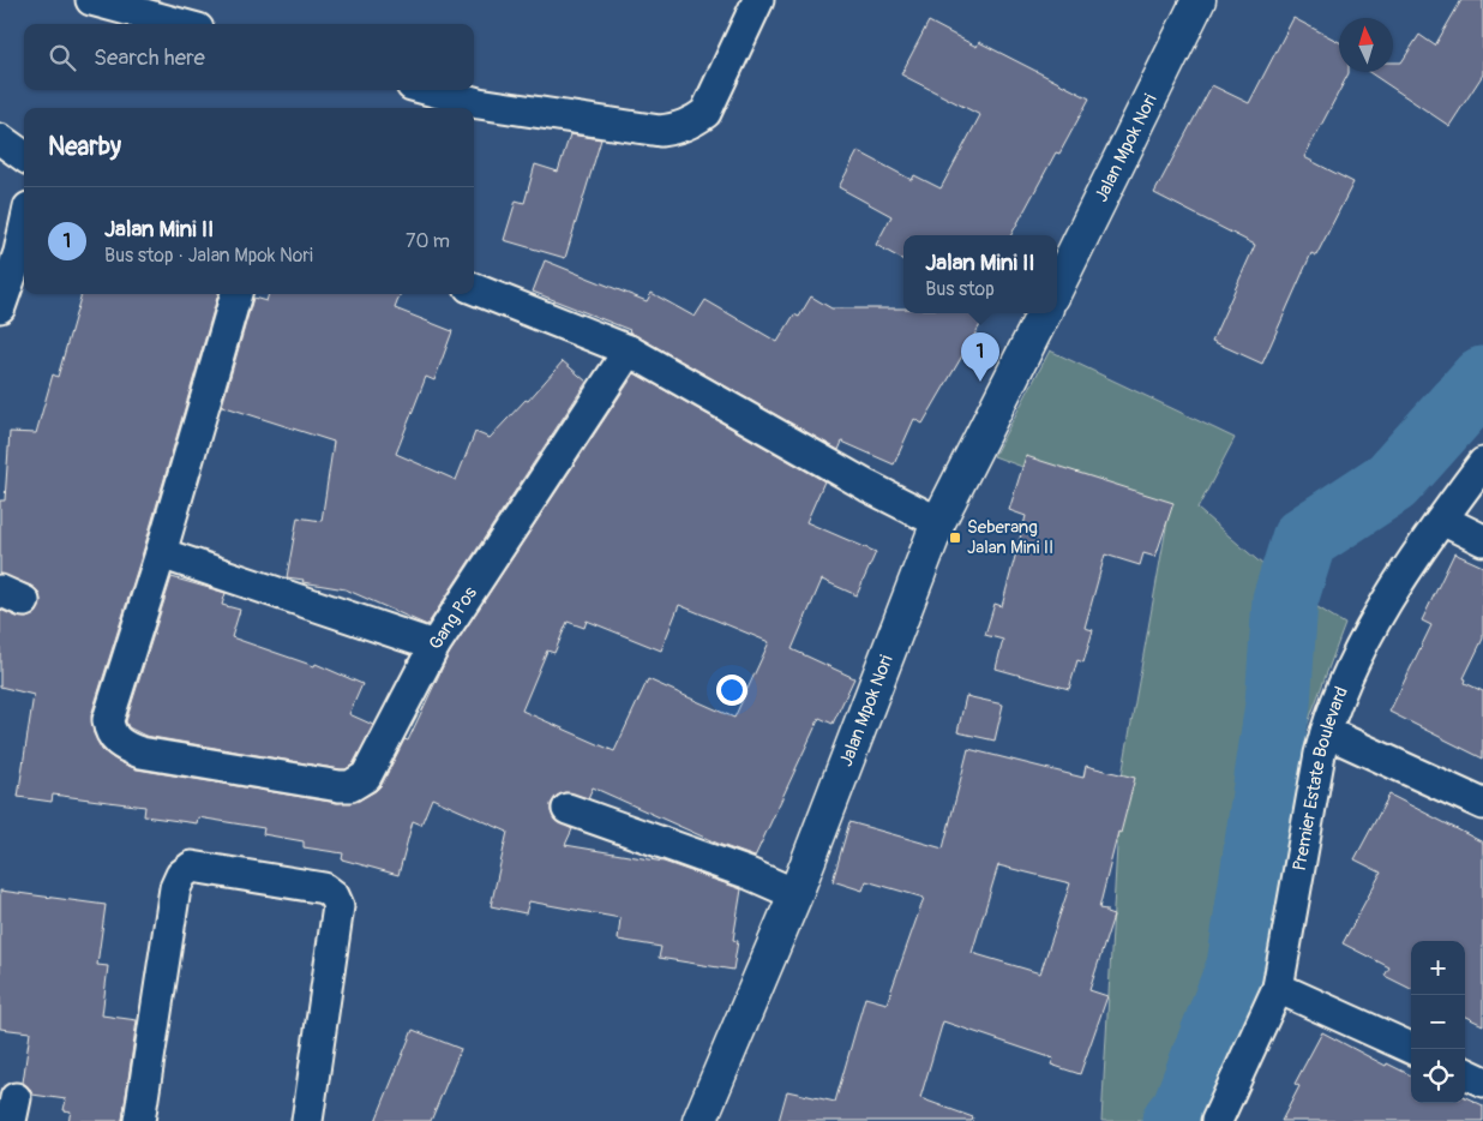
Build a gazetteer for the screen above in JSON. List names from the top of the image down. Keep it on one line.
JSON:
{"streets":{"main road":["Jalan Mpok Nori"],"street":["Gang Pos","Premier Estate Boulevard"]},"places":{"transit":["Seberang Jalan Mini II"]},"north":"top","page":{"search":"Search here","heading":"Nearby","list":[{"mark":"1","name":"Jalan Mini II","note":"Bus stop · Jalan Mpok Nori","value":"70 m"}],"popup":["Jalan Mini II","Bus stop"],"pins":"1","map_buttons":["+","−"]}}
